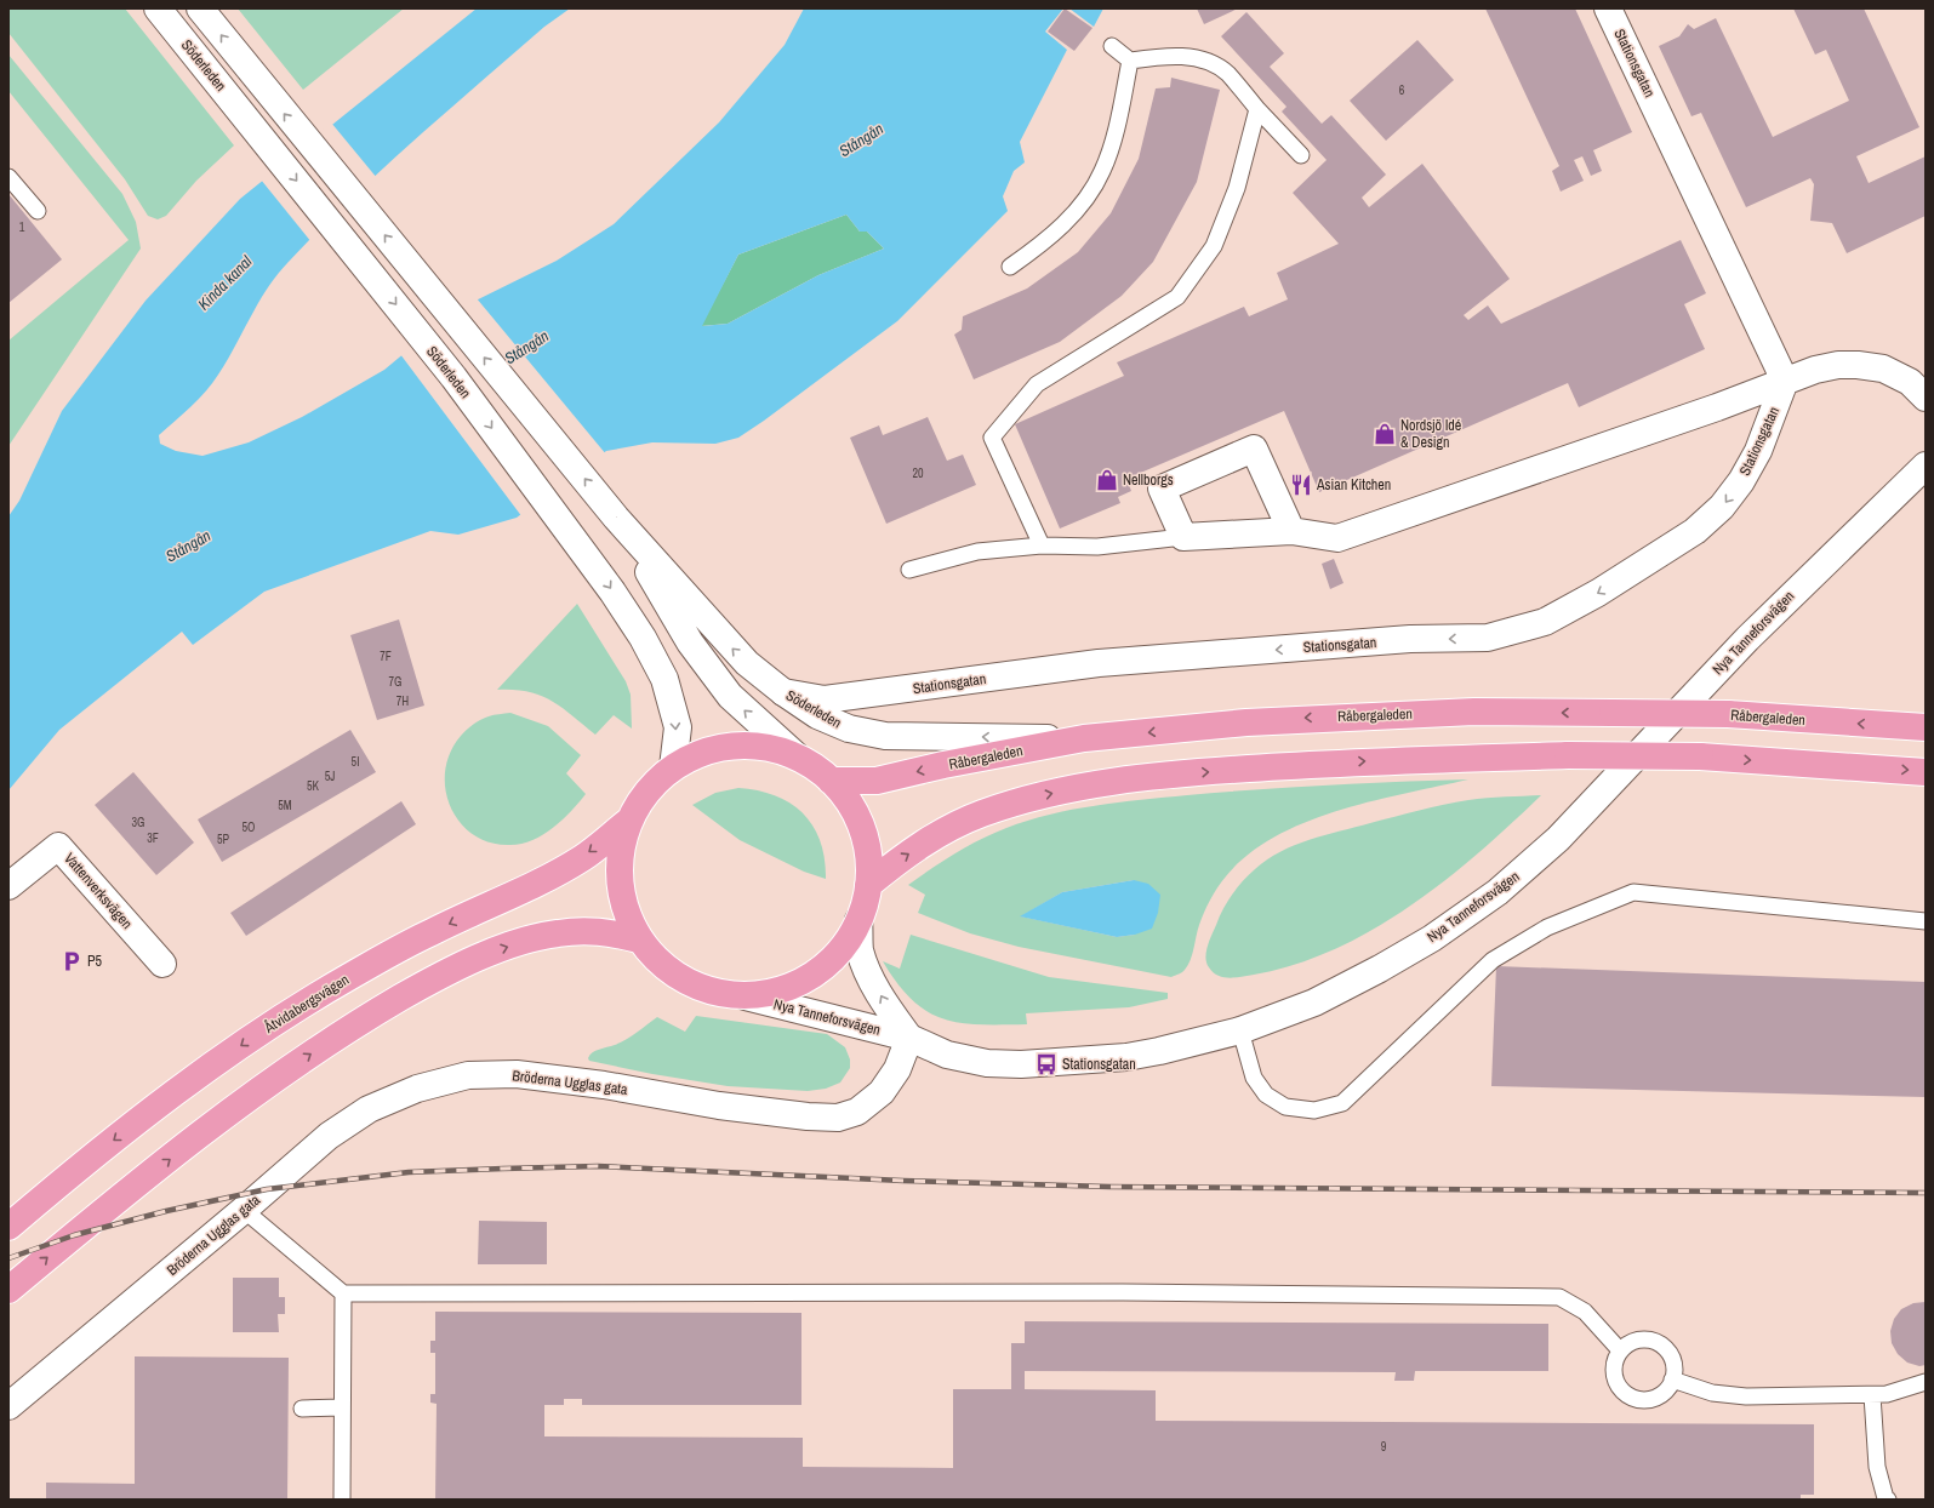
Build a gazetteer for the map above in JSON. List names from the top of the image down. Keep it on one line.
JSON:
{"streets":{"main road":["Stationsgatan","Söderleden","Nya Tanneforsvägen","Råbergaleden","Vattenverksvägen","Åtvidabergsvägen","Bröderna Ugglas gata"]},"crossings":[["Stationsgatan","Söderleden"],["Söderleden","Råbergaleden"],["Nya Tanneforsvägen","Bröderna Ugglas gata"]],"water":["Stångån","Kinda kanal"],"places":{"shop":["Nordsjö Idé & Design","Nellborgs"],"restaurant":["Asian Kitchen"],"parking":["P5"],"bus stop":["Stationsgatan"]},"house_numbers":["6","1","20","7F","7G","7H","5I","5J","5K","5M","3G","5O","3F","5P","9"]}
